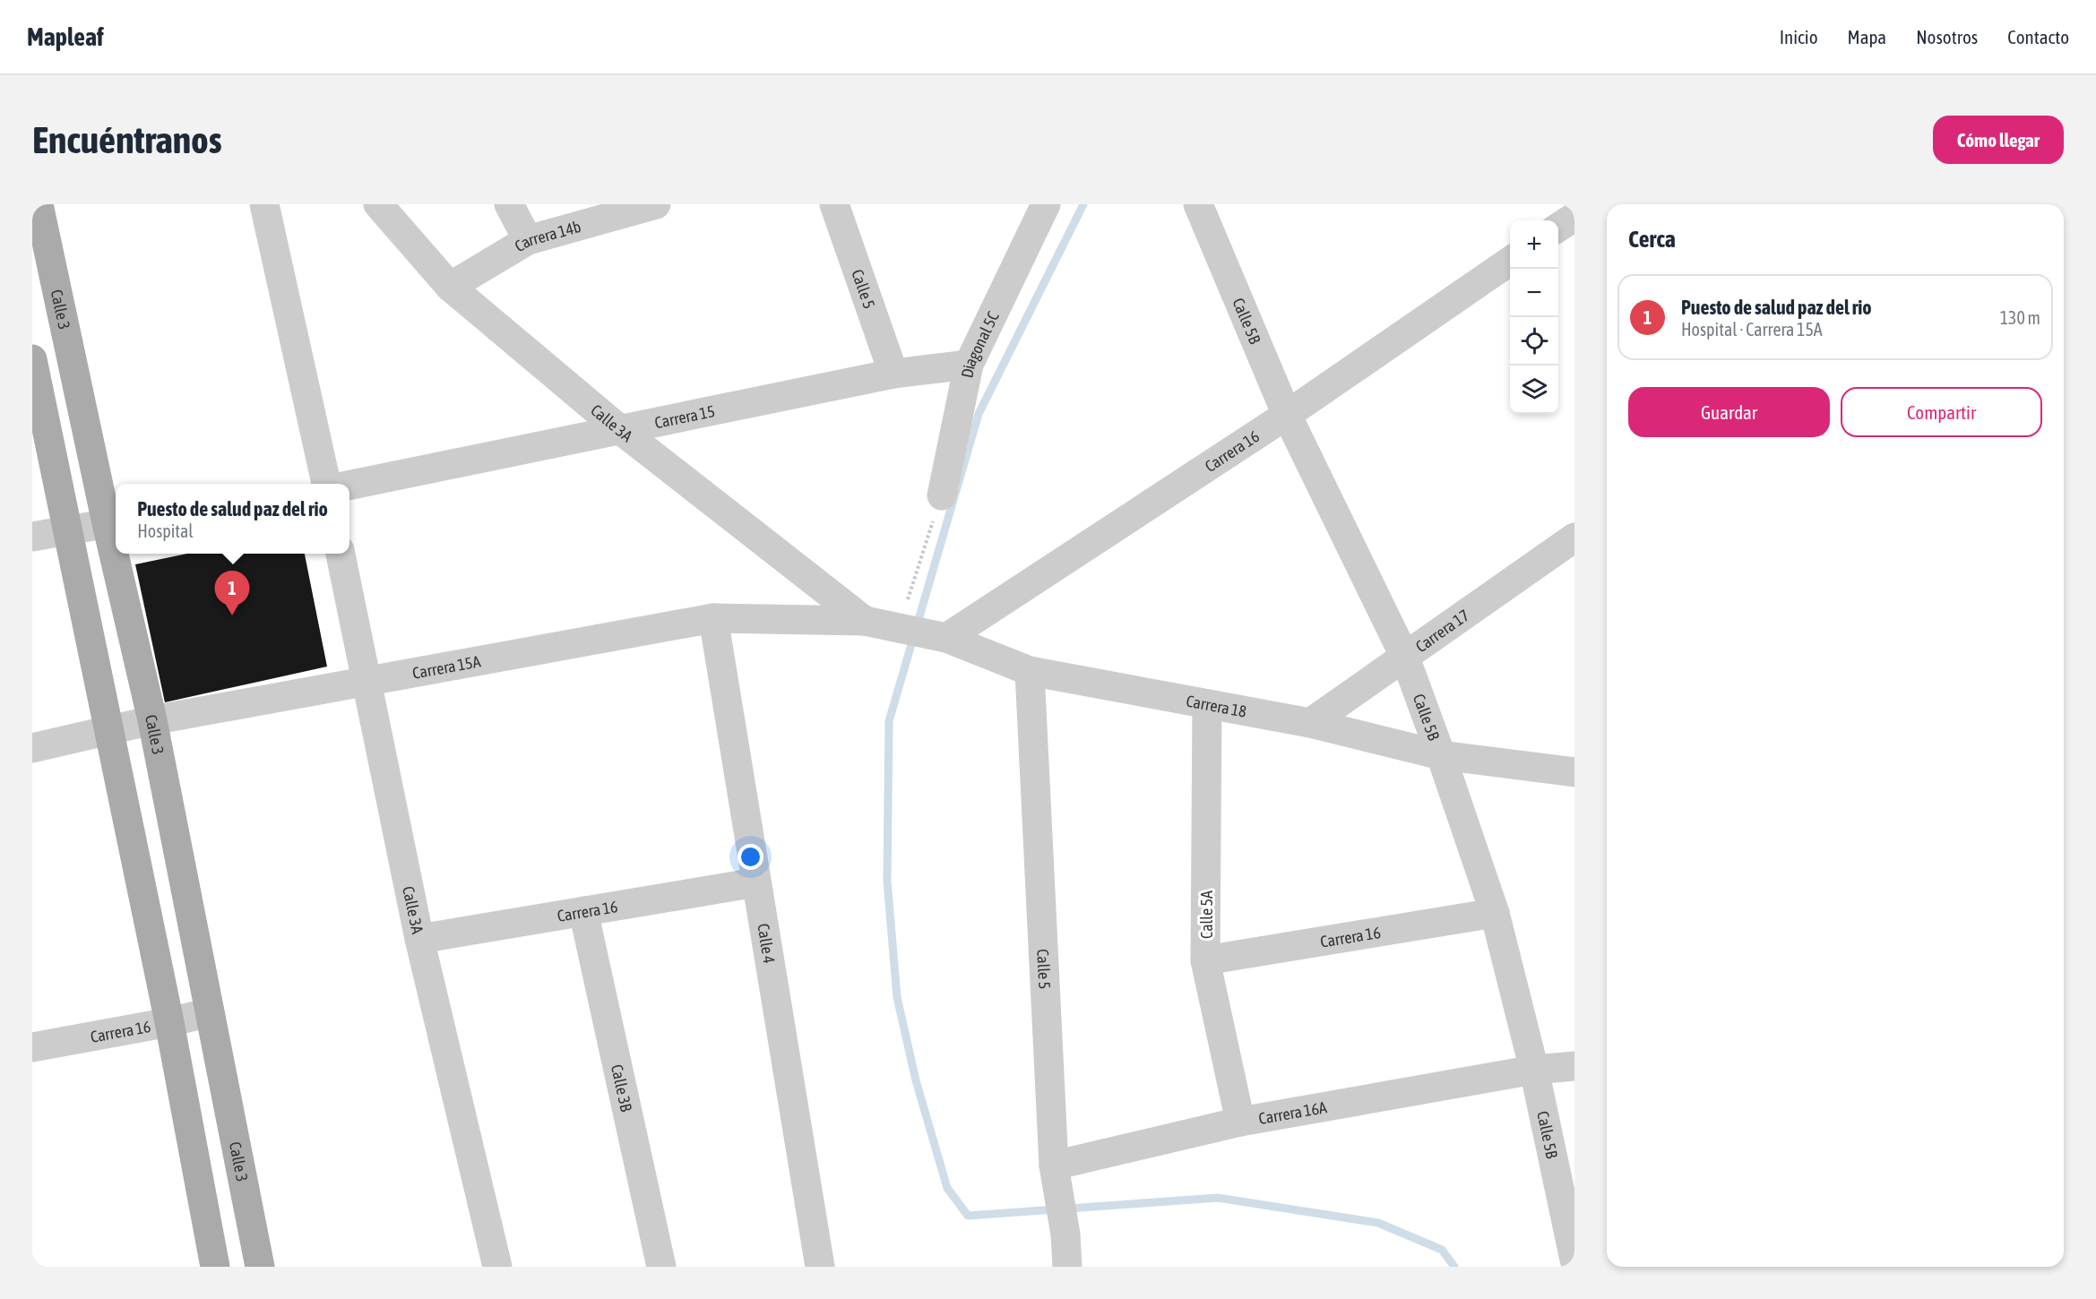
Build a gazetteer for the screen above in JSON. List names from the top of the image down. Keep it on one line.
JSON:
{"streets":{"main road":["Calle 3"],"street":["Carrera 14b","Calle 5","Calle 5B","Diagonal 5C","Carrera 15","Calle 3A","Carrera 16","Carrera 17","Carrera 15A","Carrera 18","Calle 5A","Calle 4","Calle 3B","Carrera 16A"]},"crossings":[["Carrera 14b","Calle 3A"],["Calle 5","Carrera 15"],["Calle 5","Carrera 18"],["Calle 5","Carrera 16A"],["Calle 3","Carrera 16"],["Calle 3","Carrera 15A"],["Calle 5B","Carrera 16"],["Calle 5B","Carrera 17"],["Calle 5B","Carrera 18"],["Calle 5B","Carrera 16A"],["Diagonal 5C","Carrera 15"],["Carrera 15","Calle 3A"],["Calle 3A","Carrera 16"],["Calle 3A","Carrera 15A"],["Calle 3A","Carrera 18"],["Carrera 16","Carrera 18"],["Carrera 16","Calle 5A"],["Carrera 16","Calle 4"],["Carrera 16","Calle 3B"],["Carrera 17","Carrera 18"],["Carrera 15A","Carrera 18"],["Carrera 15A","Calle 4"],["Carrera 18","Calle 5A"],["Calle 5A","Carrera 16A"]],"page":{"header":"Mapleaf","nav":["Inicio","Mapa","Nosotros","Contacto"],"buttons":["Cómo llegar",["Guardar","Compartir"]],"title":"Encuéntranos","heading":"Cerca","map_buttons":["+","−"],"list":[{"mark":"1","name":"Puesto de salud paz del rio","note":"Hospital · Carrera 15A","value":"130 m"}],"popup":["Puesto de salud paz del rio","Hospital"],"pins":"1"}}
